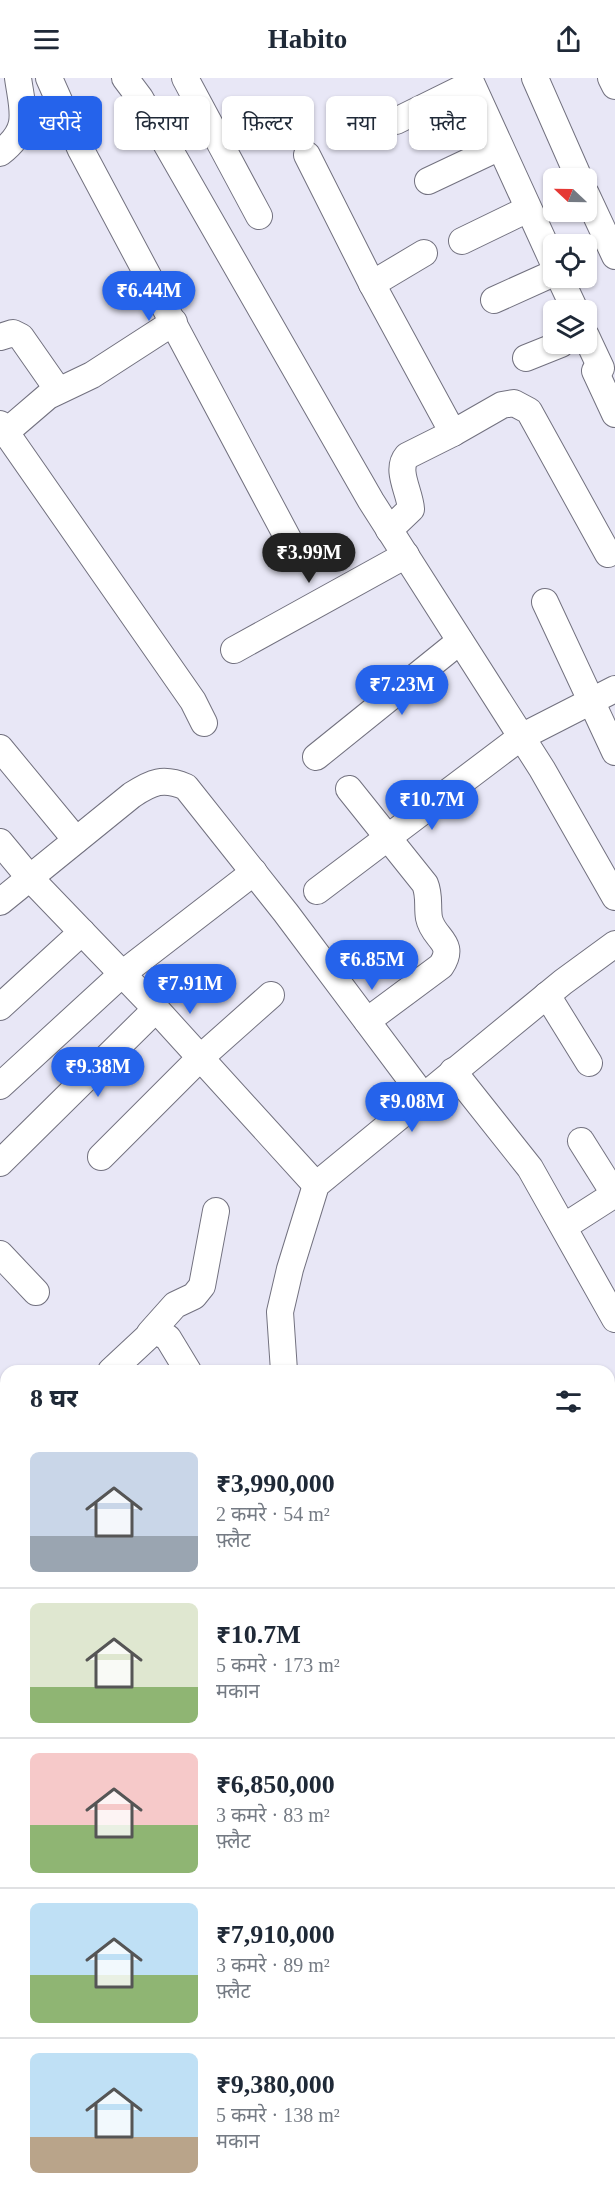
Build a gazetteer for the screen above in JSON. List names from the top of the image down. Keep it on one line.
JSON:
{"north":"left","page":{"header":"Habito","chip":["खरीदें","किराया","फ़िल्टर","नया","फ़्लैट"],"price":["₹6.44M","₹3.99M","₹7.23M","₹10.7M","₹6.85M","₹7.91M","₹9.38M","₹9.08M"],"heading":"8 घर","list":[{"name":"₹3,990,000","note":"2 कमरे · 54 m² · फ़्लैट"},{"name":"₹10.7M","note":"5 कमरे · 173 m² · मकान"},{"name":"₹6,850,000","note":"3 कमरे · 83 m² · फ़्लैट"},{"name":"₹7,910,000","note":"3 कमरे · 89 m² · फ़्लैट"},{"name":"₹9,380,000","note":"5 कमरे · 138 m² · मकान"}]}}
